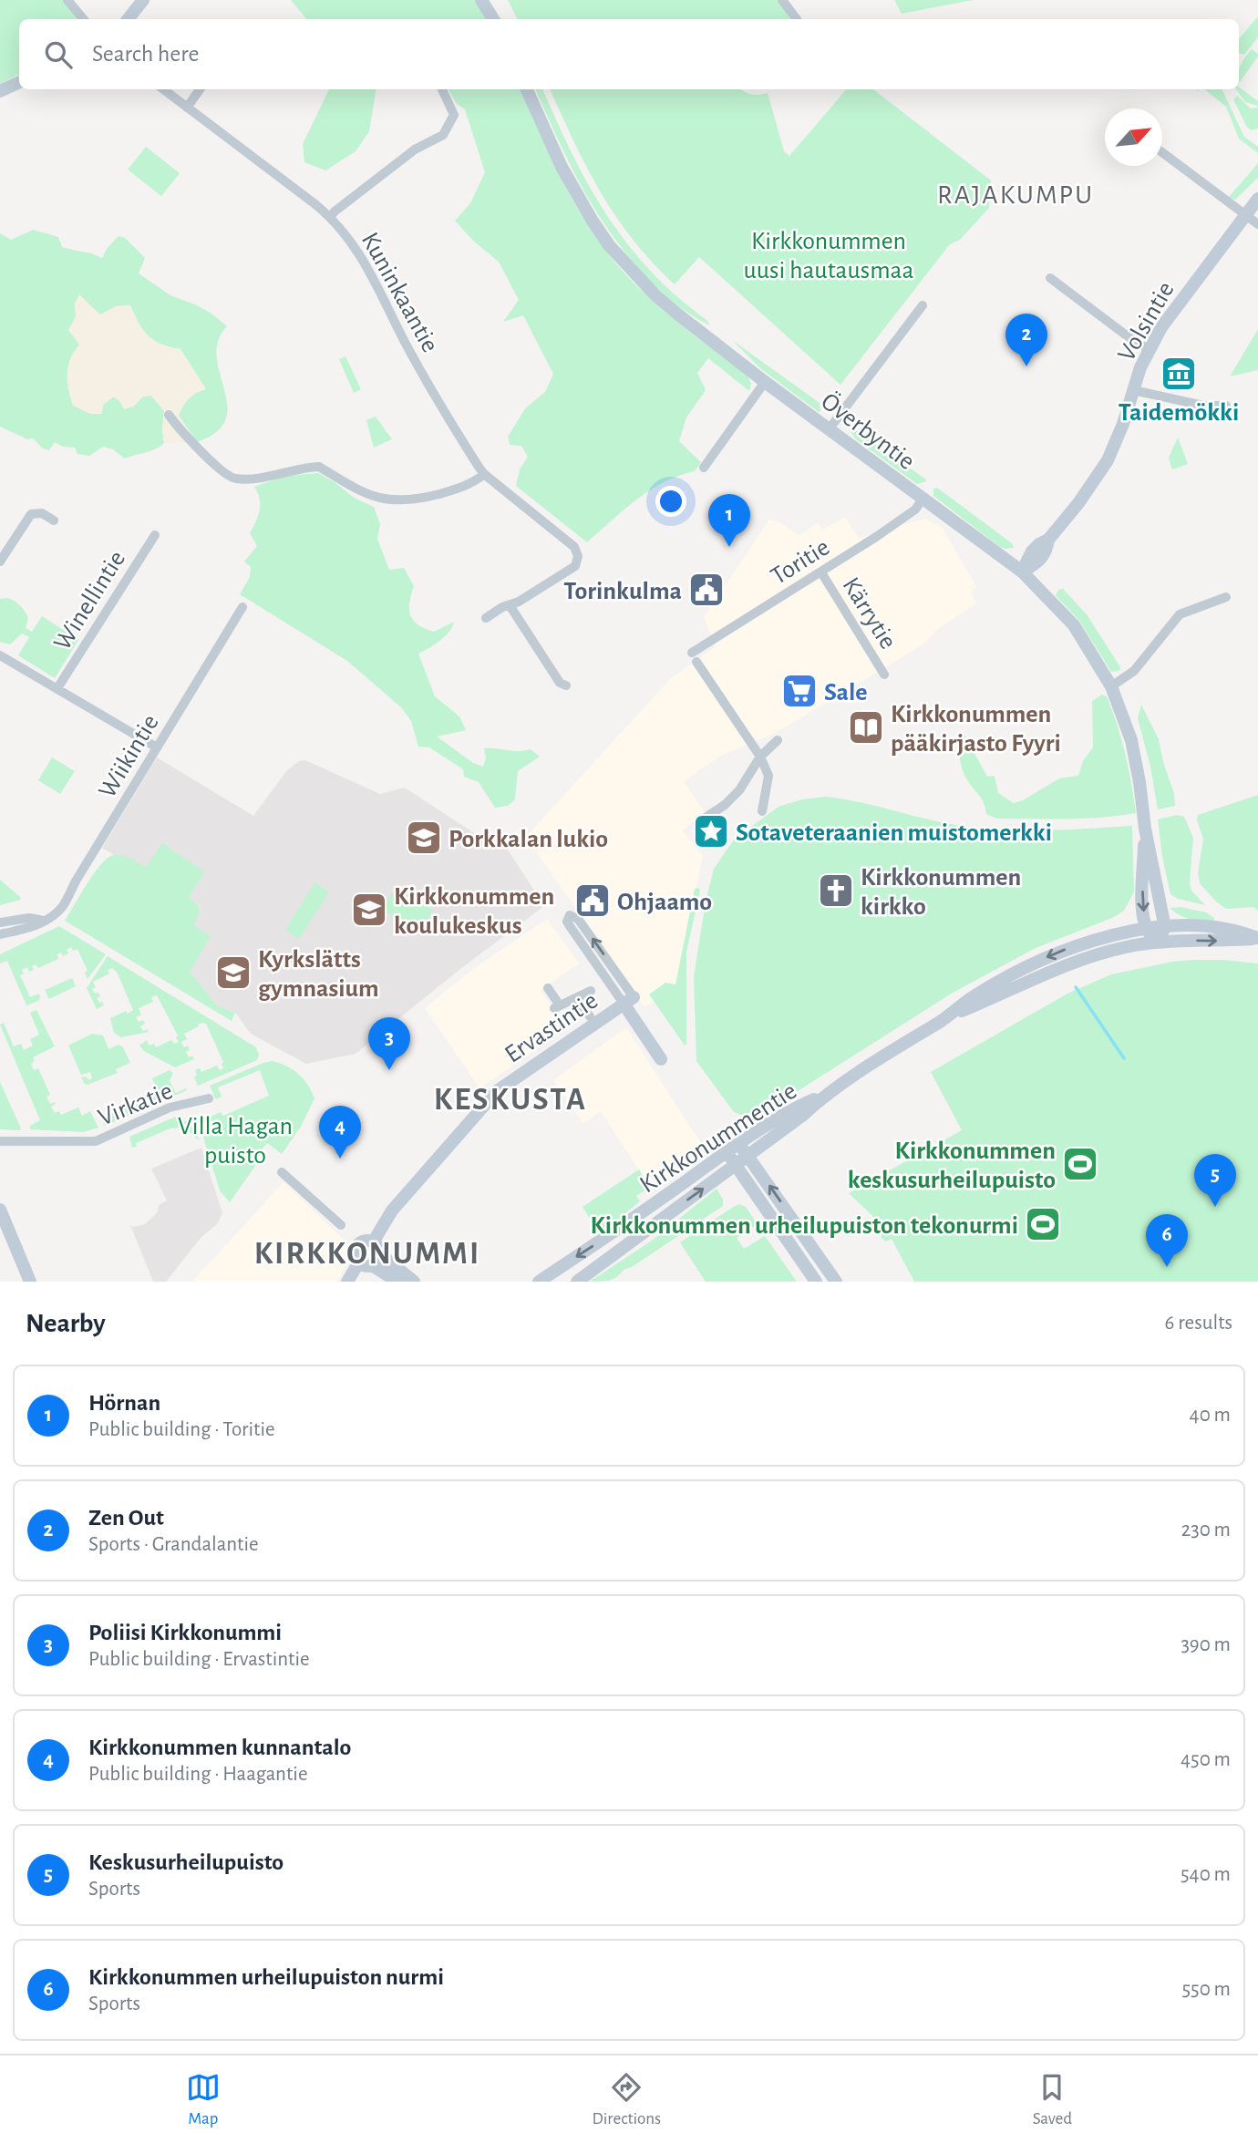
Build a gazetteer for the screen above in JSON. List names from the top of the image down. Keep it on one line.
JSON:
{"streets":{"street":["Kuninkaantie","Volsintie","Överbyntie","Toritie","Winellintie","Kärrytie","Wiikintie","Ervastintie","Virkatie","Kirkkonummentie"]},"crossings":[["Volsintie","Överbyntie"],["Överbyntie","Toritie"],["Överbyntie","Kirkkonummentie"],["Toritie","Kärrytie"]],"districts":["RAJAKUMPU","KESKUSTA","KIRKKONUMMI"],"parks":["Kirkkonummen uusi hautausmaa","Villa Hagan puisto"],"places":{"museum":["Taidemökki"],"public building":["Torinkulma","Ohjaamo"],"supermarket":["Sale"],"library":["Kirkkonummen pääkirjasto Fyyri"],"place":["Sotaveteraanien muistomerkki"],"school or university":["Porkkalan lukio","Kirkkonummen koulukeskus","Kyrkslätts gymnasium"],"church":["Kirkkonummen kirkko"],"sports":["Kirkkonummen keskusurheilupuisto","Kirkkonummen urheilupuiston tekonurmi"]},"north":"top right","page":{"search":"Search here","pins":["2","1","3","4","5","6"],"heading":["Nearby","6 results"],"list":[{"mark":"1","name":"Hörnan","note":"Public building · Toritie","value":"40 m"},{"mark":"2","name":"Zen Out","note":"Sports · Grandalantie","value":"230 m"},{"mark":"3","name":"Poliisi Kirkkonummi","note":"Public building · Ervastintie","value":"390 m"},{"mark":"4","name":"Kirkkonummen kunnantalo","note":"Public building · Haagantie","value":"450 m"},{"mark":"5","name":"Keskusurheilupuisto","note":"Sports","value":"540 m"},{"mark":"6","name":"Kirkkonummen urheilupuiston nurmi","note":"Sports","value":"550 m"}],"nav":["Map","Directions","Saved"]}}
